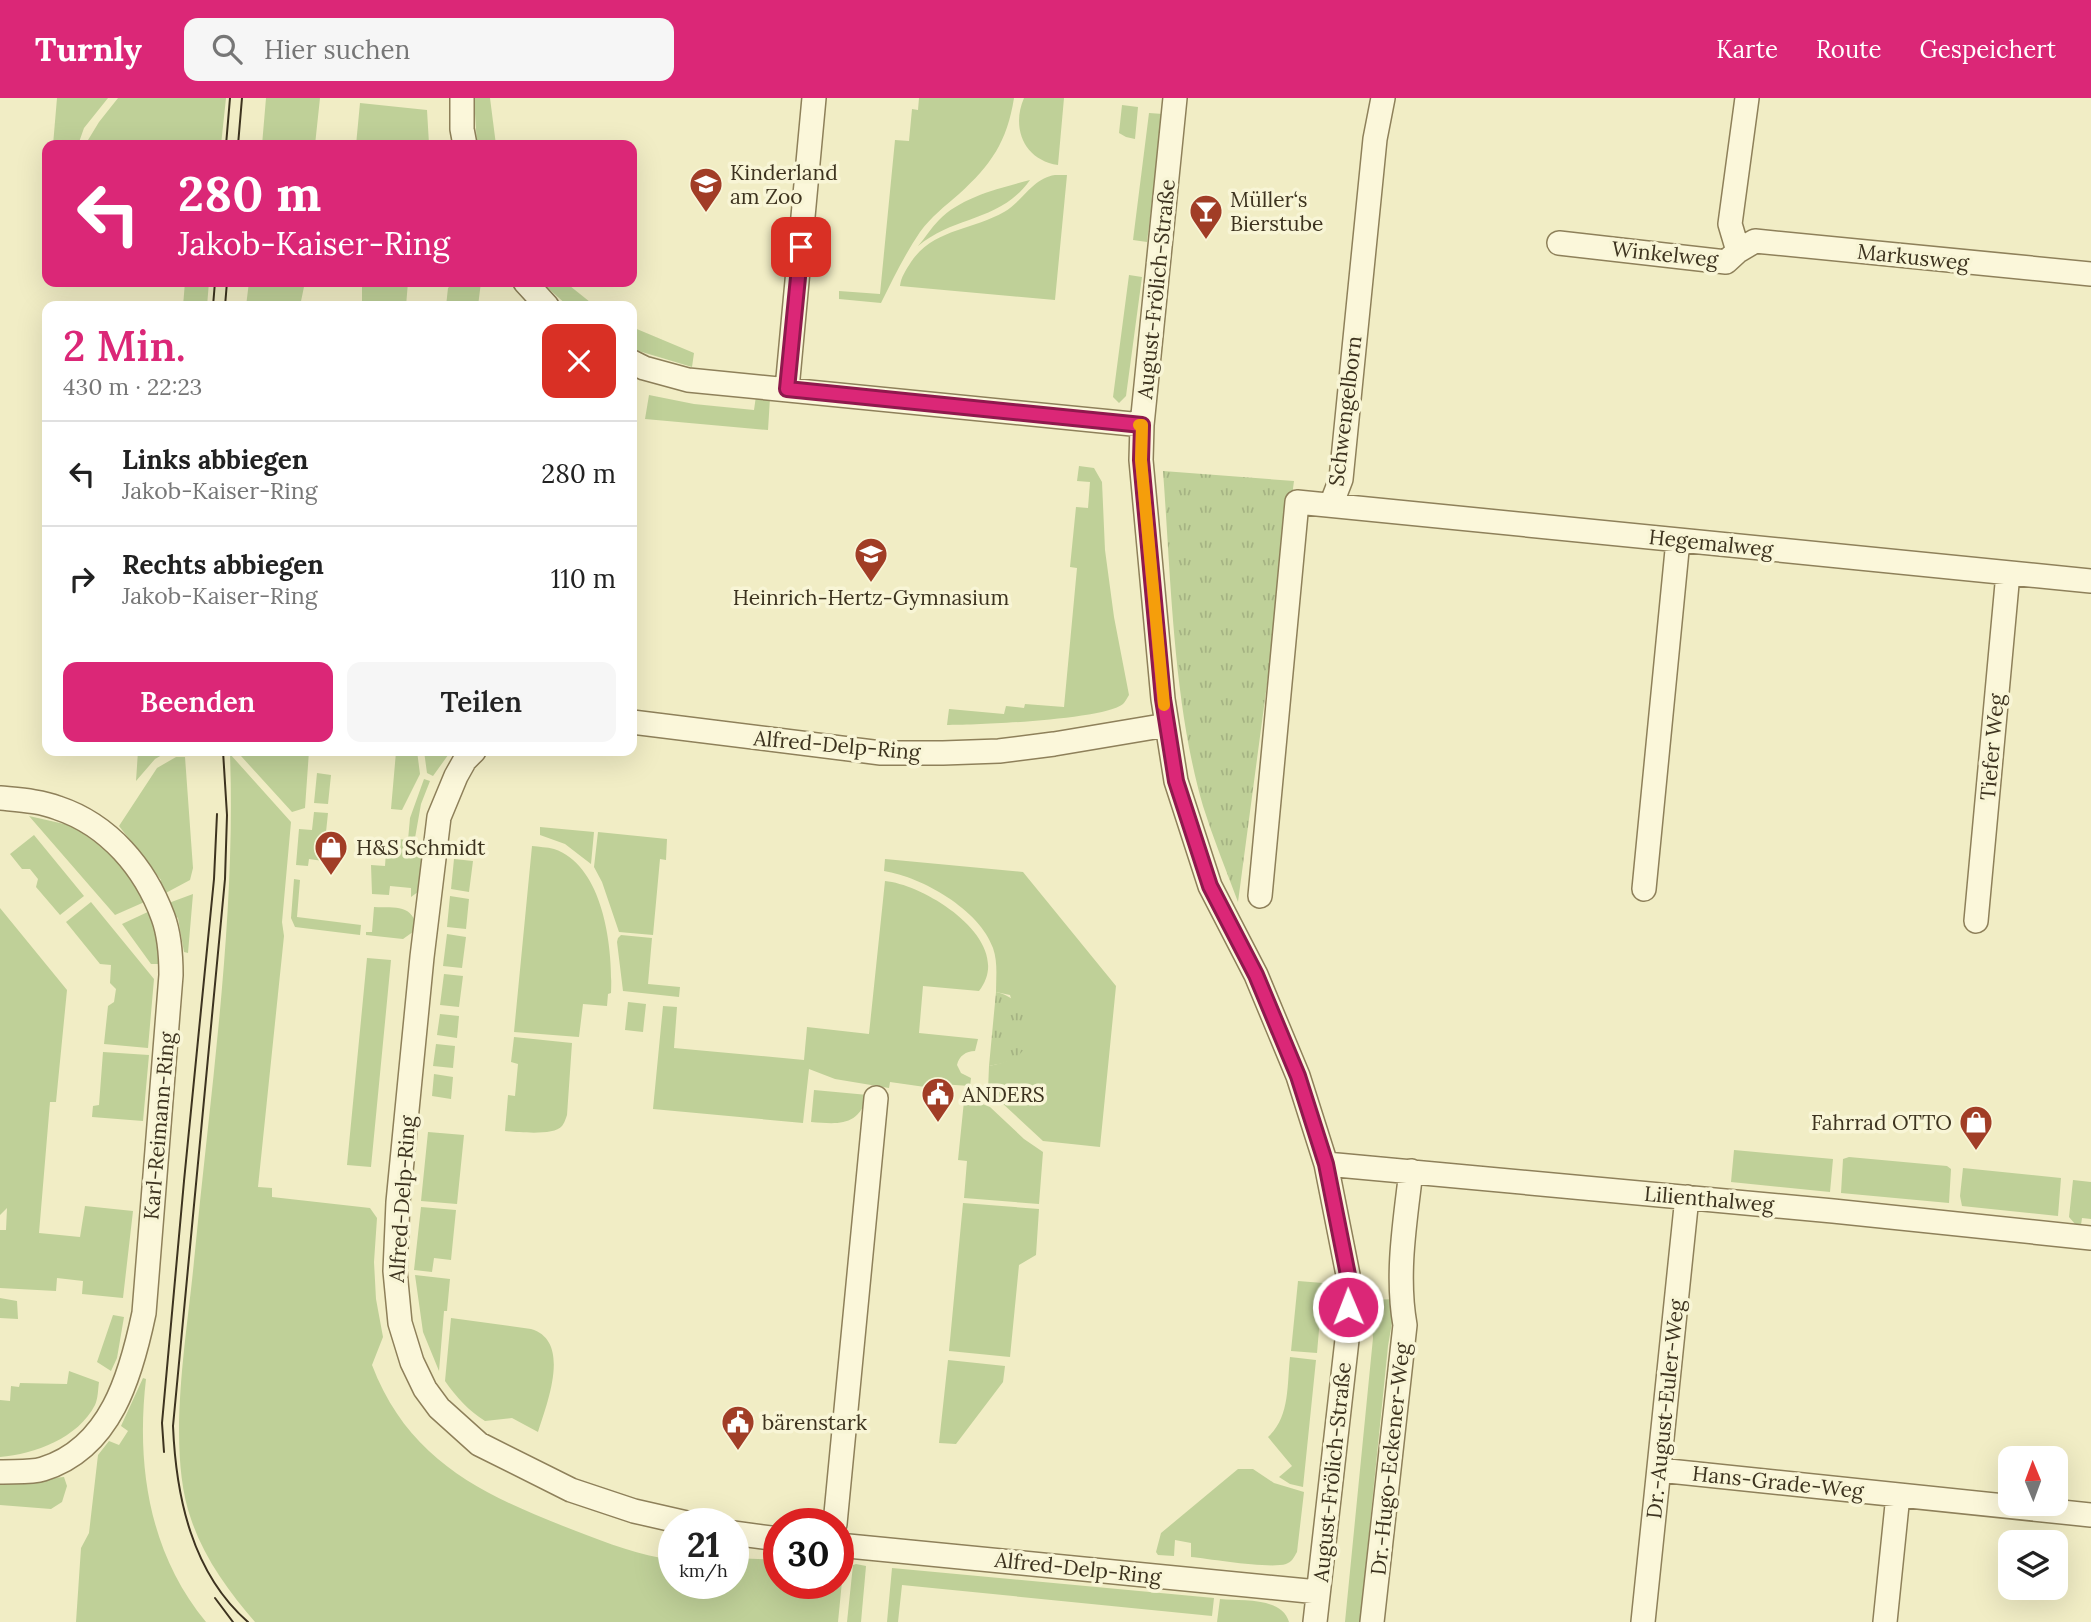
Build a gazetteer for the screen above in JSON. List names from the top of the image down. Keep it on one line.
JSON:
{"streets":{"street":["Winkelweg","Markusweg","August-Frölich-Straße","Schwengelborn","Hegemalweg","Alfred-Delp-Ring","Tiefer Weg","Karl-Reimann-Ring","Lilienthalweg","Dr.-August-Euler-Weg","Dr.-Hugo-Eckener-Weg","Hans-Grade-Weg"]},"crossings":[["Winkelweg","Markusweg"],["August-Frölich-Straße","Alfred-Delp-Ring"],["August-Frölich-Straße","Lilienthalweg"],["Schwengelborn","Hegemalweg"],["Hegemalweg","Tiefer Weg"],["Lilienthalweg","Dr.-August-Euler-Weg"],["Lilienthalweg","Dr.-Hugo-Eckener-Weg"],["Dr.-August-Euler-Weg","Hans-Grade-Weg"]],"places":{"school or university":["Kinderland am Zoo","Heinrich-Hertz-Gymnasium"],"bar":["Müller‘s Bierstube"],"shop":["H&S Schmidt","Fahrrad OTTO"],"public building":["ANDERS","bärenstark"]},"north":"top","page":{"header":"Turnly","search":"Hier suchen","nav":["Karte","Route","Gespeichert"],"turn":["280 m","Jakob-Kaiser-Ring"],"heading":["2 Min.","430 m · 22:23"],"list":[{"name":"Links abbiegen","note":"Jakob-Kaiser-Ring","value":"280 m"},{"name":"Rechts abbiegen","note":"Jakob-Kaiser-Ring","value":"110 m"}],"buttons":["Beenden","Teilen"],"speed":"21 km/h","limit":"30"}}
